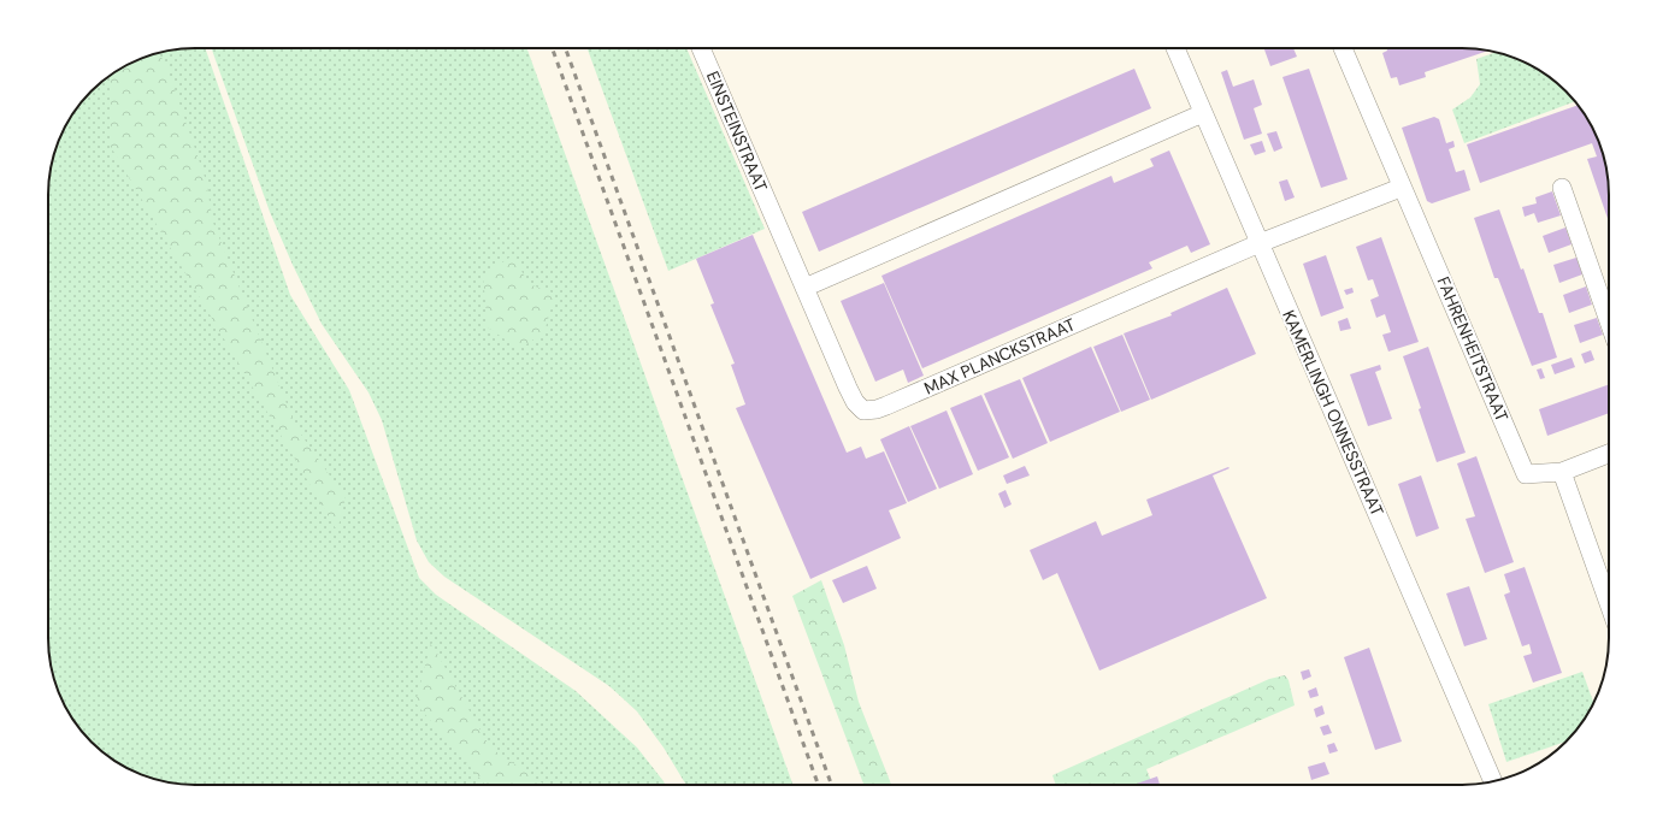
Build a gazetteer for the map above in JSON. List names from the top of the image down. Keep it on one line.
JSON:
{"streets":{"street":["EINSTEINSTRAAT","FAHRENHEITSTRAAT","MAX PLANCKSTRAAT","KAMERLINGH ONNESSTRAAT"]},"crossings":[["EINSTEINSTRAAT","MAX PLANCKSTRAAT"],["MAX PLANCKSTRAAT","KAMERLINGH ONNESSTRAAT"]]}
